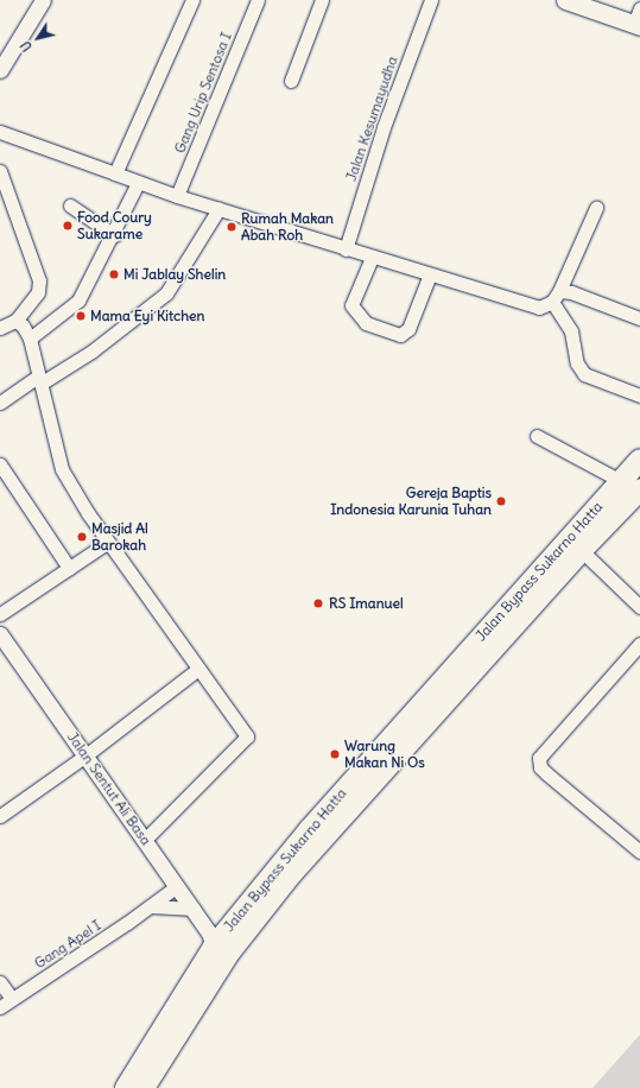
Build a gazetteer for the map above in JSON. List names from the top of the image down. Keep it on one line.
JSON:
{"streets":{"highway":["Jalan Bypass Sukarno Hatta"],"street":["Gang Urip Sentosa I","Jalan Kesumayudha","Jalan Sentut Ali Basa","Gang Apel I"]},"crossings":[["Jalan Bypass Sukarno Hatta","Jalan Sentut Ali Basa"],["Jalan Sentut Ali Basa","Gang Apel I"]],"places":["Food Coury Sukarame","Rumah Makan Abah Roh","Mi Jablay Shelin","Mama Eyi Kitchen","Gereja Baptis Indonesia Karunia Tuhan","Masjid Al Barokah","RS Imanuel","Warung Makan Ni Os"],"north":"bottom left"}
